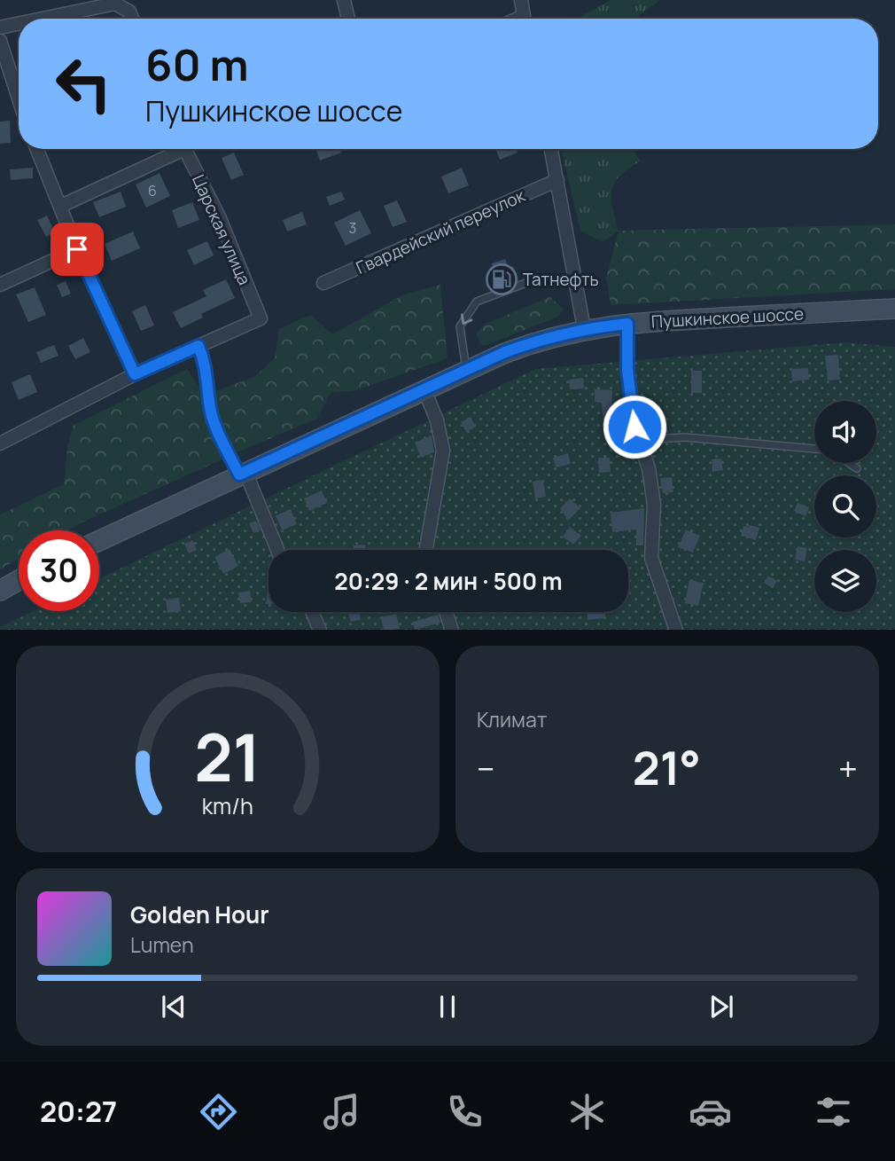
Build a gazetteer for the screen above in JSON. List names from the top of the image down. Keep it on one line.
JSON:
{"streets":{"main road":["Пушкинское шоссе"],"street":["Царская улица","Гвардейский переулок"]},"places":{"fuel station":["Татнефть"]},"house_numbers":["6","3"],"page":{"turn":["60 m","Пушкинское шоссе"],"limit":"30","trip":"20:29 · 2 мин · 500 m","tile":"Климат","heat":["−","21°","+"],"song":["Golden Hour","Lumen"],"tabs":"20:27","gauge":["21","km/h"]}}
